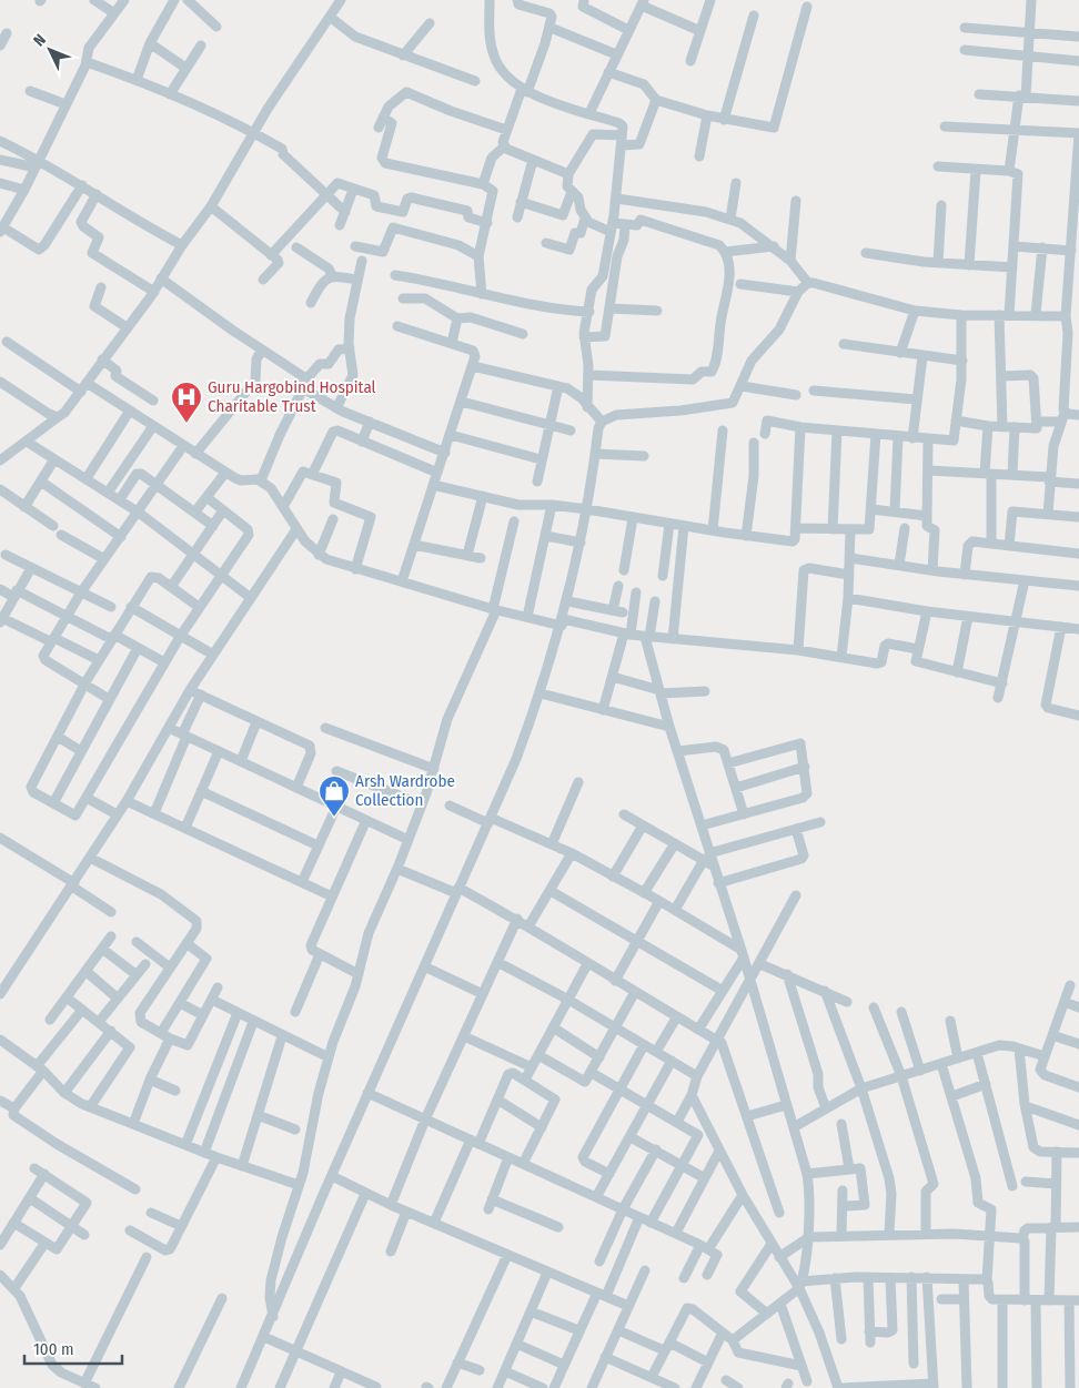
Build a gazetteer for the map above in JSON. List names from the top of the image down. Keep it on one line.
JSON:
{"places":{"hospital":["Guru Hargobind Hospital Charitable Trust"],"shop":["Arsh Wardrobe Collection"]},"scale_bar":"100 m","north":"top left"}
